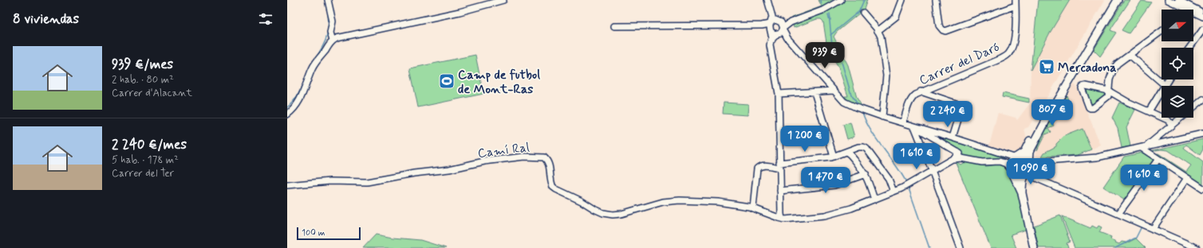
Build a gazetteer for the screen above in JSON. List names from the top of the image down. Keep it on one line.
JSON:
{"streets":{"street":["Carrer del Daró","Camí Ral"]},"places":{"supermarket":["Mercadona"],"sports":["Camp de futbol de Mont-Ras"]},"scale_bar":"100 m","north":"right","page":{"heading":"8 viviendas","list":[{"name":"939 €/mes","note":"2 hab. · 80 m² · Carrer d'Alacant"},{"name":"2 240 €/mes","note":"5 hab. · 178 m² · Carrer del Ter"}],"price":["939 €","807 €","2 240 €","1 200 €","1 610 €","1 090 €","1 610 €","1 470 €"],"scale":"100 m"}}
